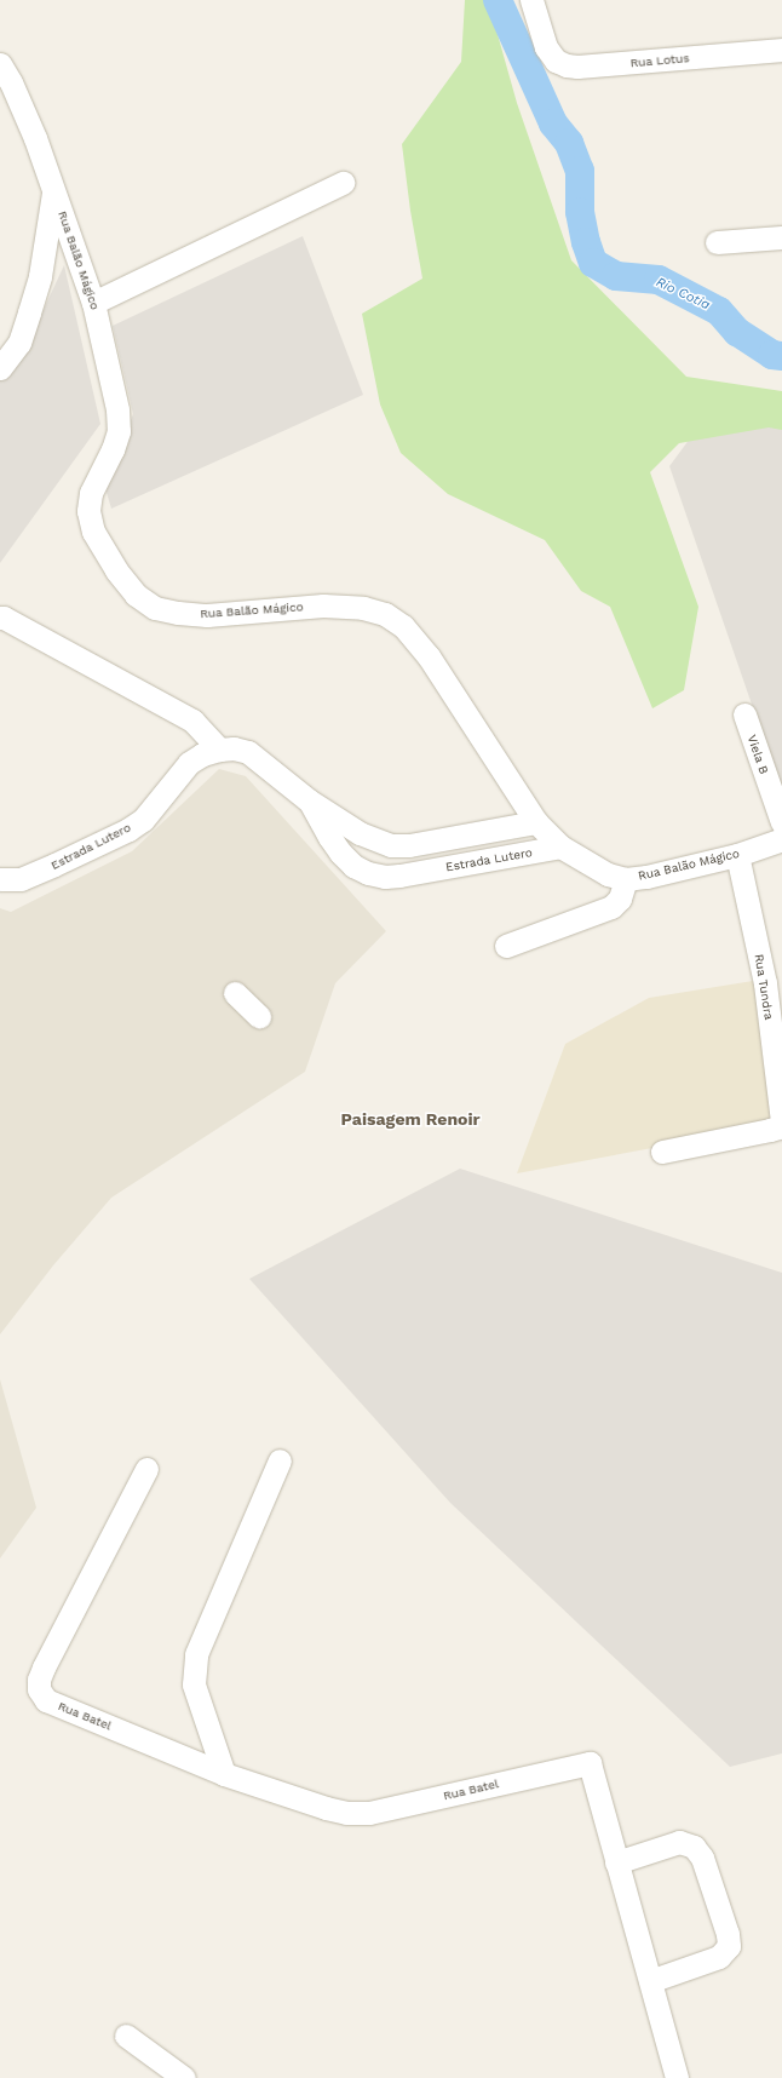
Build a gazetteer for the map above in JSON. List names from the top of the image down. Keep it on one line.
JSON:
{"streets":{"street":["Rua Lotus","Rua Balão Mágico","Viela B","Estrada Lutero","Rua Tundra","Rua Batel"]},"crossings":[["Rua Balão Mágico","Estrada Lutero"],["Rua Balão Mágico","Rua Tundra"]],"districts":["Paisagem Renoir"],"water":["Rio Cotia"]}
